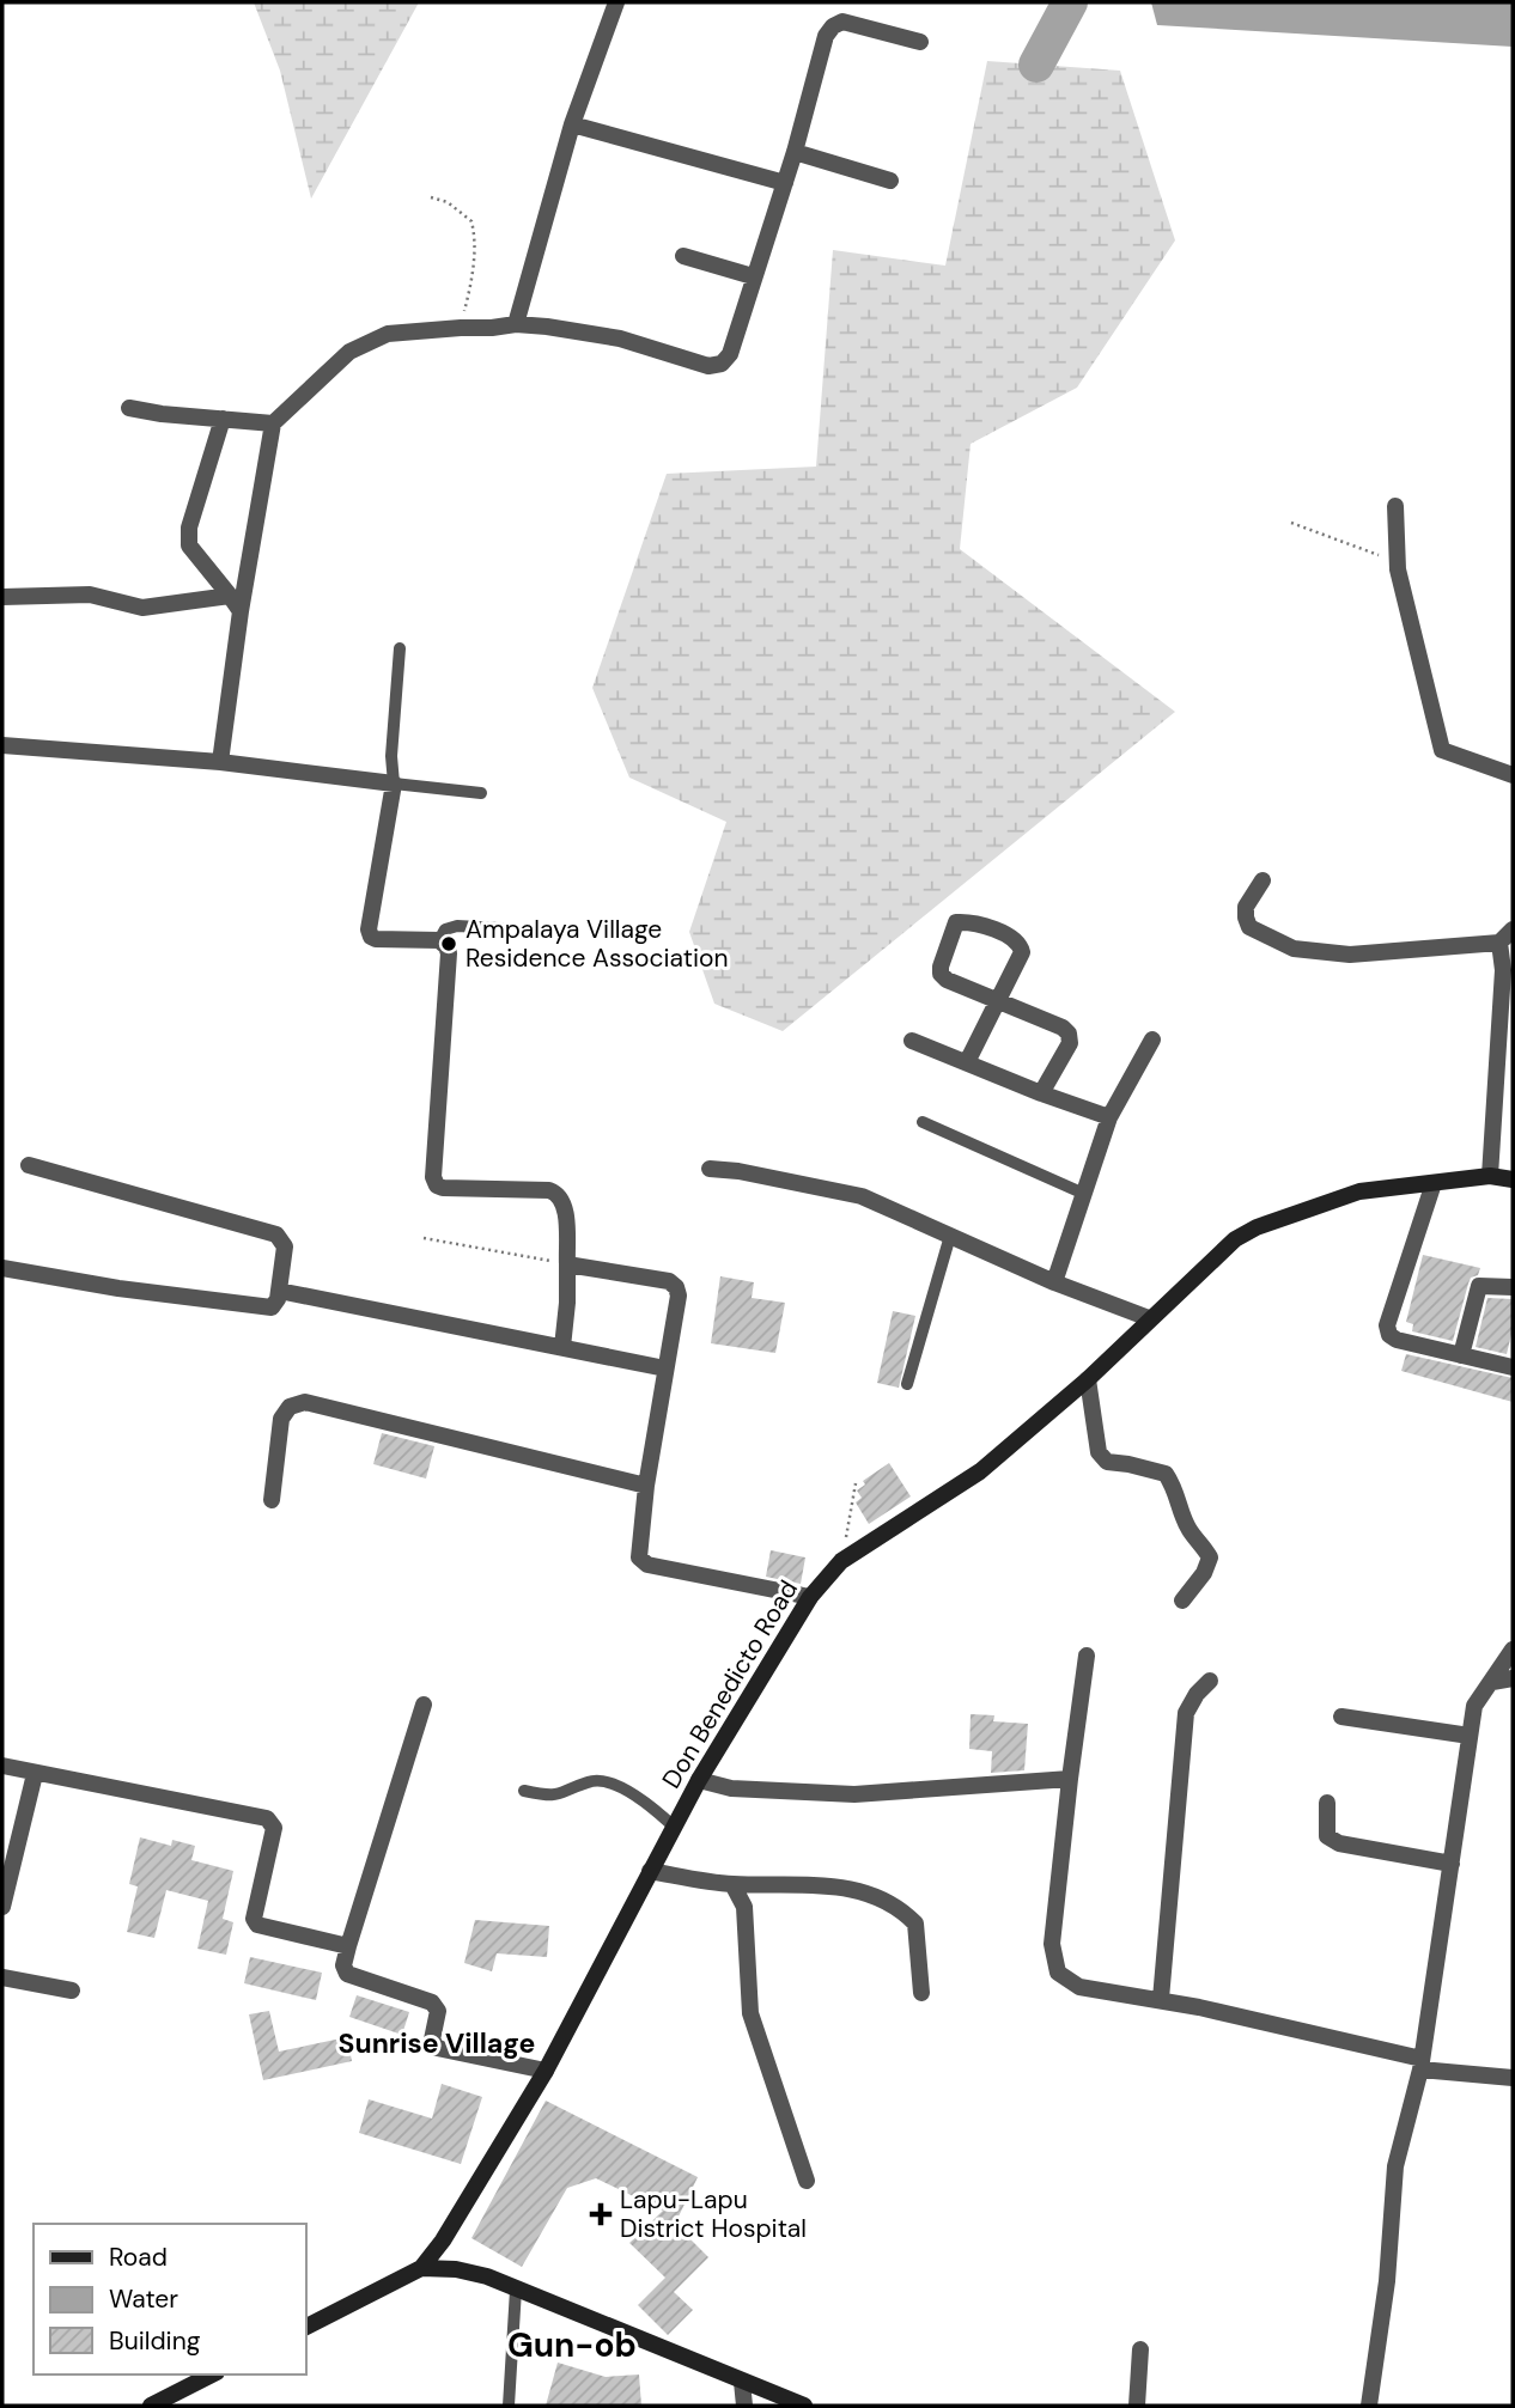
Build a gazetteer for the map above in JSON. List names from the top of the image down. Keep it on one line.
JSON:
{"streets":{"street":["Don Benedicto Road"]},"districts":["Sunrise Village","Gun-ob"],"places":{"other":["Ampalaya Village Residence Association"],"health":["Lapu-Lapu District Hospital"]},"legend":["Road","Water","Building"]}
